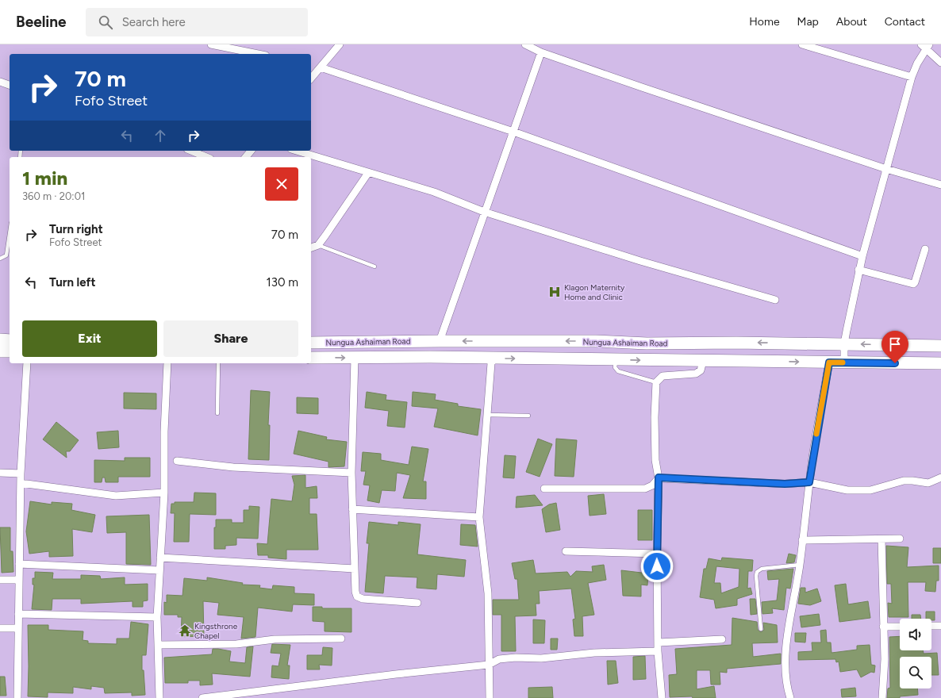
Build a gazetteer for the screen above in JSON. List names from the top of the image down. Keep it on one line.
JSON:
{"streets":{"main road":["Nungua Ashaiman Road"]},"places":{"hospital":["Klagon Maternity Home and Clinic"],"temple":["Kingsthrone Chapel"]},"page":{"header":"Beeline","search":"Search here","nav":["Home","Map","About","Contact"],"turn":["70 m","Fofo Street"],"heading":["1 min","360 m · 20:01"],"list":[{"name":"Turn right","note":"Fofo Street","value":"70 m"},{"name":"Turn left","value":"130 m"}],"buttons":["Exit","Share"]}}
